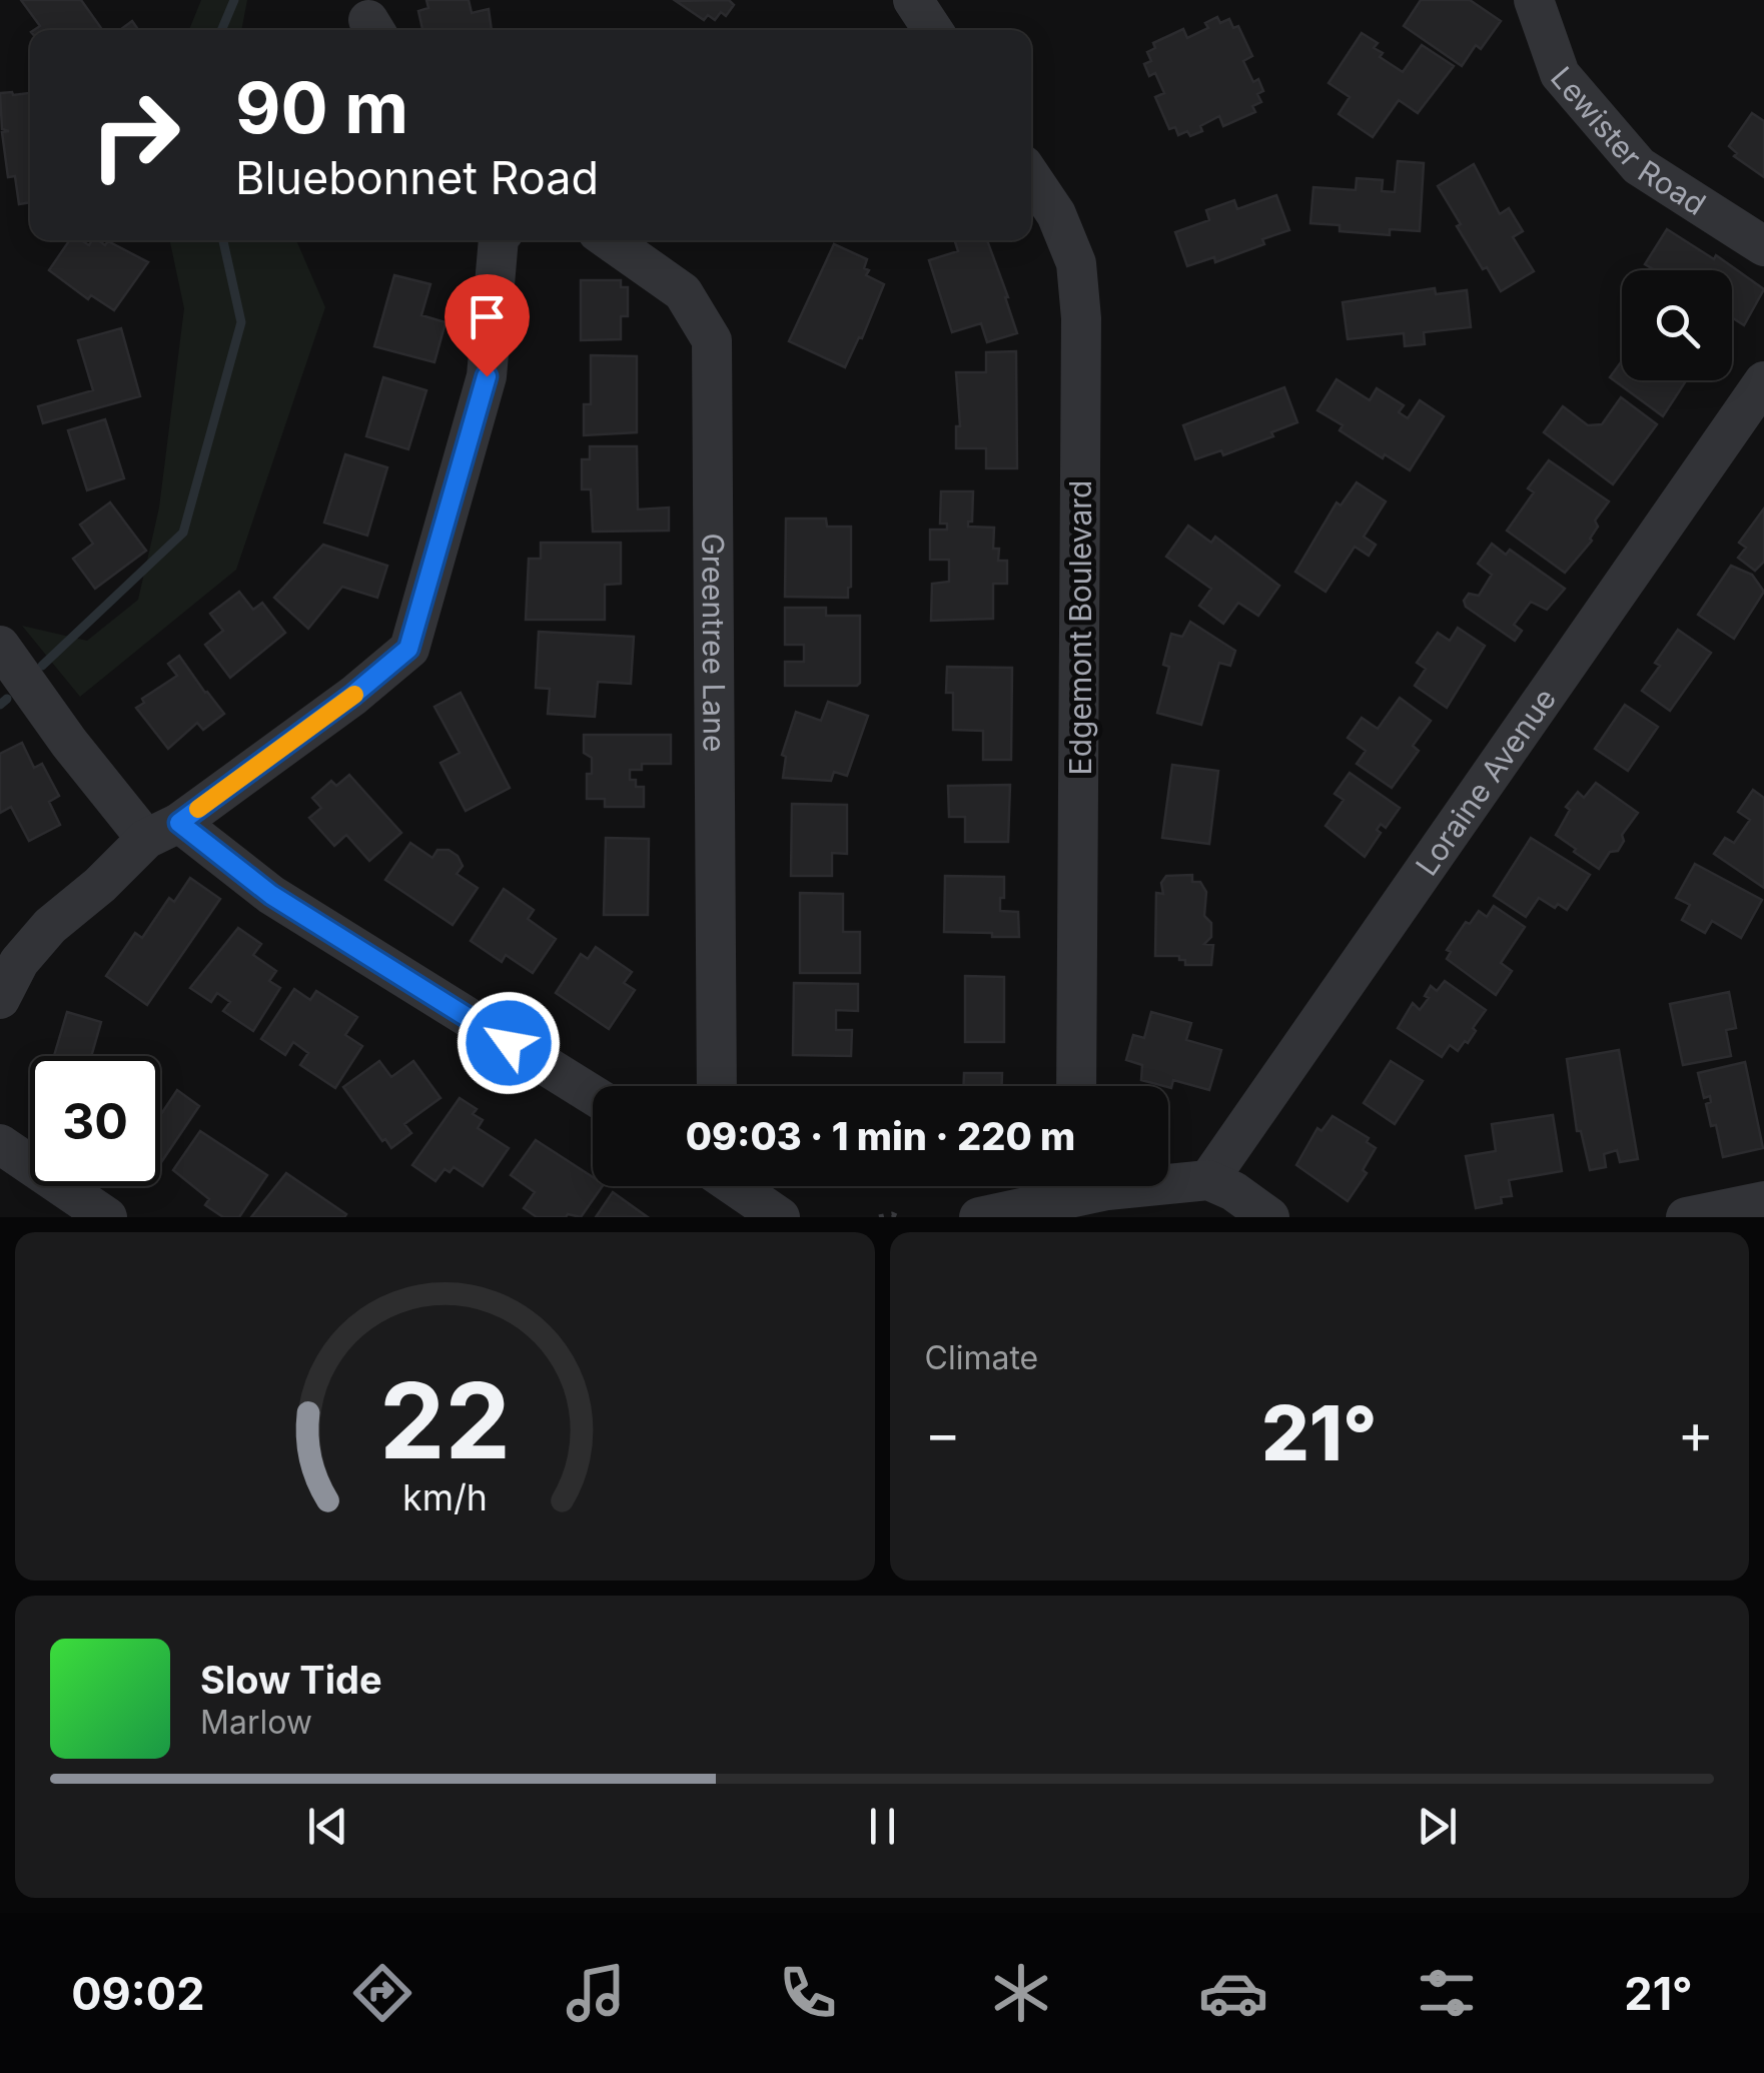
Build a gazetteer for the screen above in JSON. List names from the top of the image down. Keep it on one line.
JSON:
{"streets":{"street":["Lewister Road","Edgemont Boulevard","Greentree Lane","Loraine Avenue"]},"page":{"turn":["90 m","Bluebonnet Road"],"limit":"30","trip":"09:03 · 1 min · 220 m","tile":"Climate","heat":["−","21°","+"],"song":["Slow Tide","Marlow"],"tabs":["09:02","21°"],"gauge":["22","km/h"]}}
